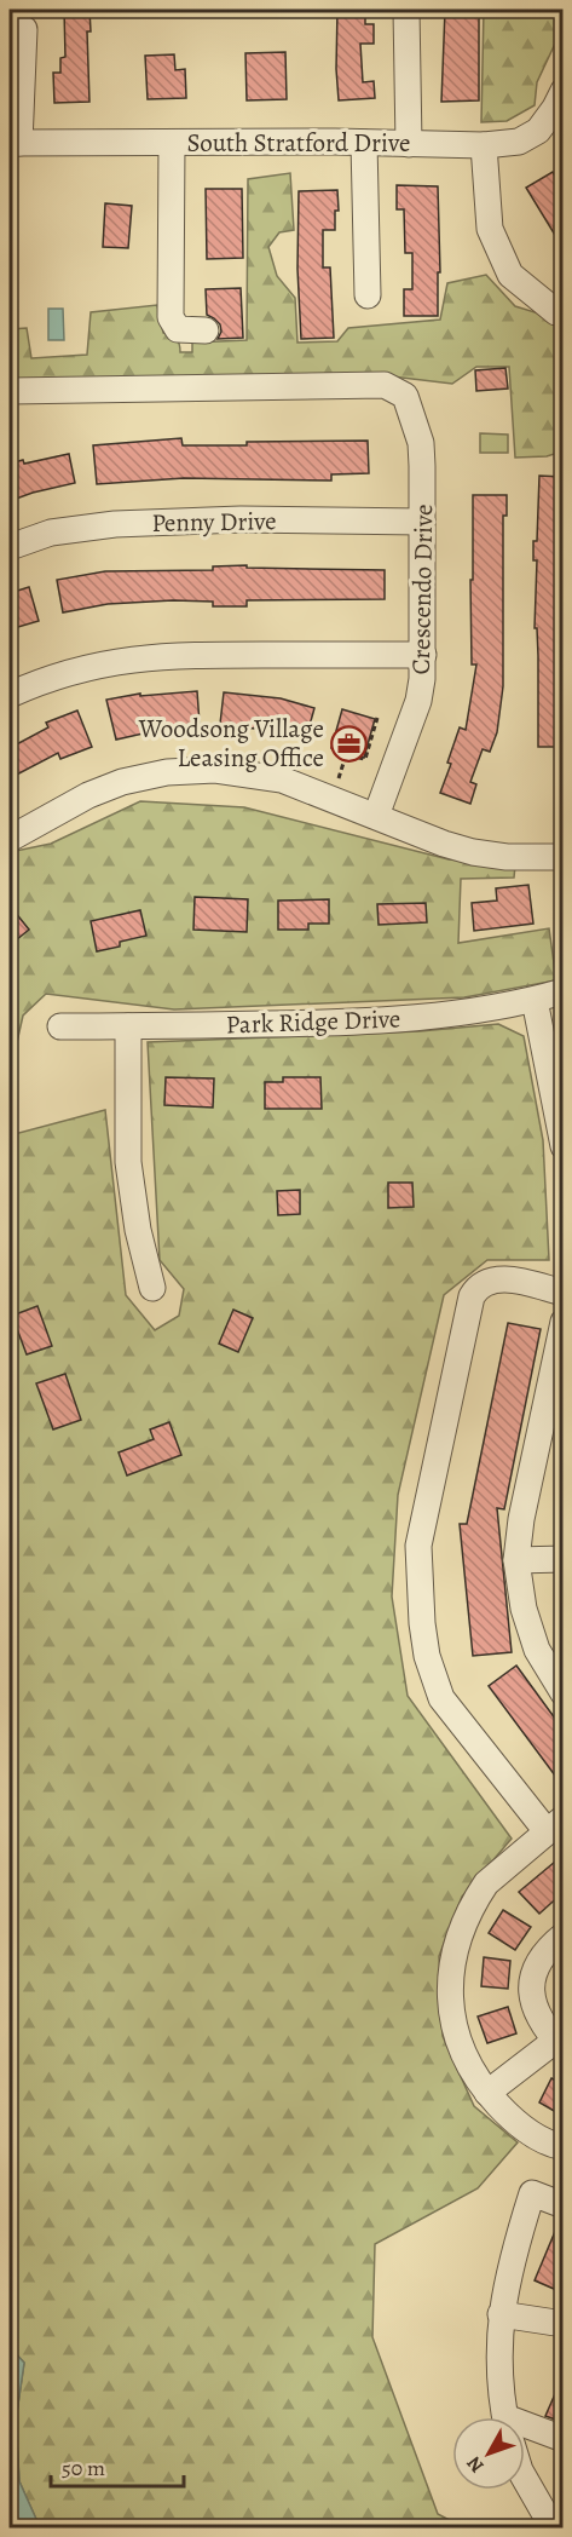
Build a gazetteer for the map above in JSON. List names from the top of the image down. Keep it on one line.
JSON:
{"streets":{"street":["South Stratford Drive","Penny Drive","Crescendo Drive","Park Ridge Drive"]},"crossings":[["Penny Drive","Crescendo Drive"]],"places":{"office":["Woodsong Village Leasing Office"]},"scale_bar":"50 m","north":"bottom left"}
